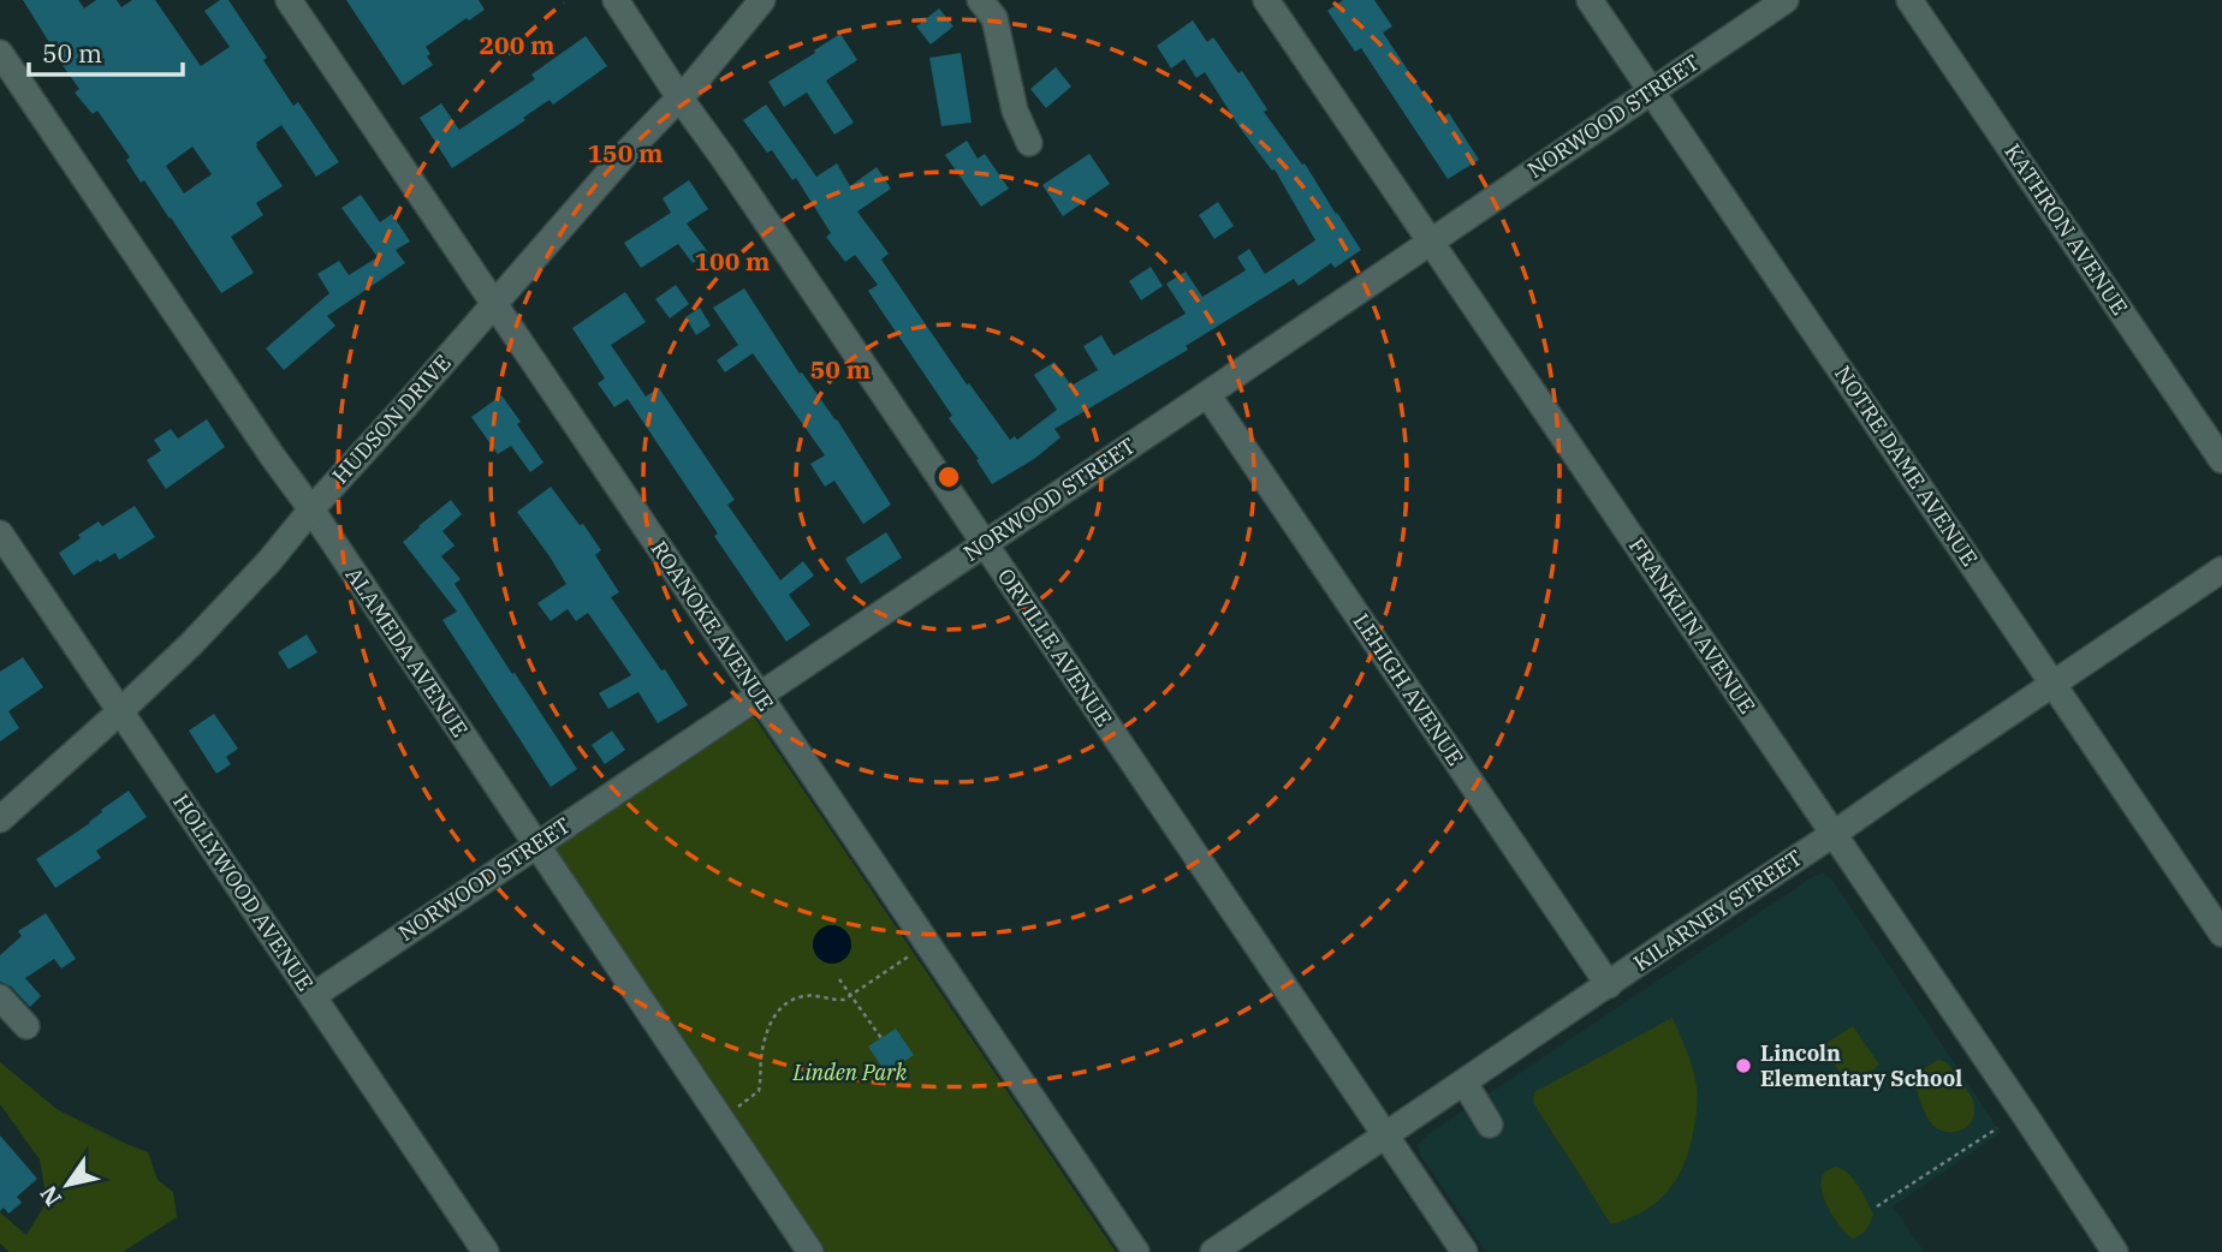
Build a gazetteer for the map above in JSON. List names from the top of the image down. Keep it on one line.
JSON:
{"streets":{"street":["NORWOOD STREET","KATHRON AVENUE","HUDSON DRIVE","NOTRE DAME AVENUE","ROANOKE AVENUE","FRANKLIN AVENUE","ORVILLE AVENUE","ALAMEDA AVENUE","LEHIGH AVENUE","HOLLYWOOD AVENUE","KILARNEY STREET"]},"crossings":[["NORWOOD STREET","NOTRE DAME AVENUE"],["NORWOOD STREET","ROANOKE AVENUE"],["NORWOOD STREET","FRANKLIN AVENUE"],["NORWOOD STREET","ORVILLE AVENUE"],["NORWOOD STREET","ALAMEDA AVENUE"],["NORWOOD STREET","LEHIGH AVENUE"],["NORWOOD STREET","HOLLYWOOD AVENUE"],["HUDSON DRIVE","ROANOKE AVENUE"],["HUDSON DRIVE","ORVILLE AVENUE"],["HUDSON DRIVE","ALAMEDA AVENUE"],["HUDSON DRIVE","HOLLYWOOD AVENUE"],["NOTRE DAME AVENUE","KILARNEY STREET"],["FRANKLIN AVENUE","KILARNEY STREET"],["ORVILLE AVENUE","KILARNEY STREET"],["LEHIGH AVENUE","KILARNEY STREET"]],"parks":["Linden Park"],"places":["Lincoln Elementary School"],"scale_bar":"50 m","north":"bottom left","rings":["200 m","150 m","100 m","50 m"]}
